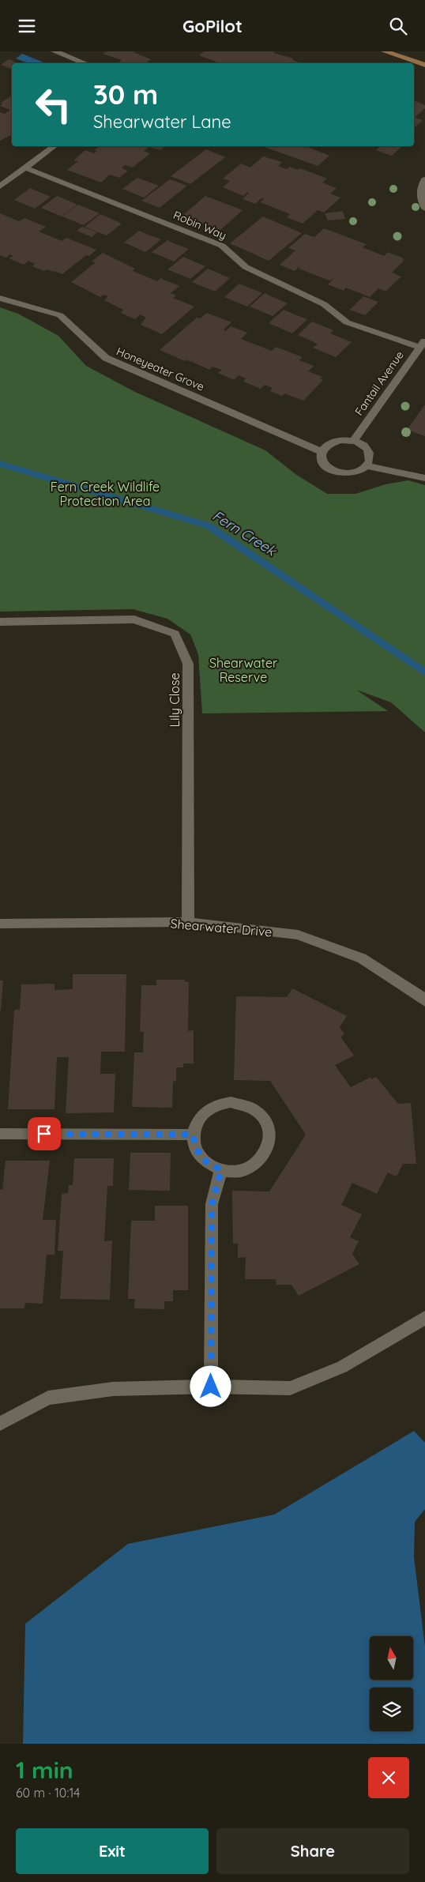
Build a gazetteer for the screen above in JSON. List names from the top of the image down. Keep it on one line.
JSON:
{"streets":{"street":["Robin Way","Honeyeater Grove","Fantail Avenue","Lily Close","Shearwater Drive"]},"crossings":[["Robin Way","Fantail Avenue"],["Honeyeater Grove","Fantail Avenue"],["Lily Close","Shearwater Drive"]],"water":["Fern Creek"],"parks":["Fern Creek Wildlife Protection Area","Shearwater Reserve"],"north":"top","page":{"header":"GoPilot","turn":["30 m","Shearwater Lane"],"heading":["1 min","60 m · 10:14"],"buttons":["Exit","Share"]}}
